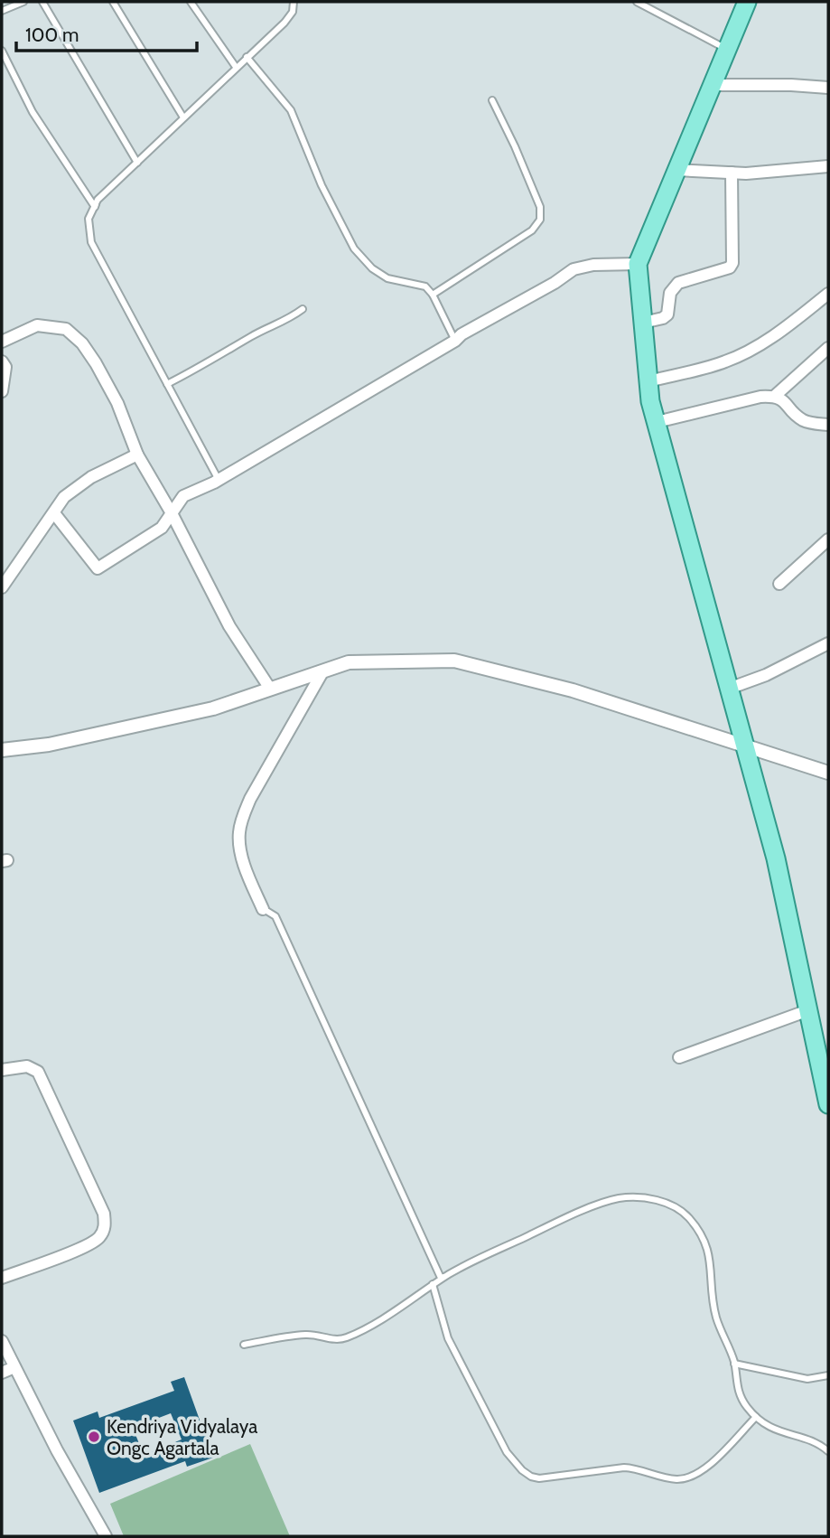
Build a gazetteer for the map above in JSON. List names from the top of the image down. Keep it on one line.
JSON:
{"places":["Kendriya Vidyalaya Ongc Agartala"],"scale_bar":"100 m"}
